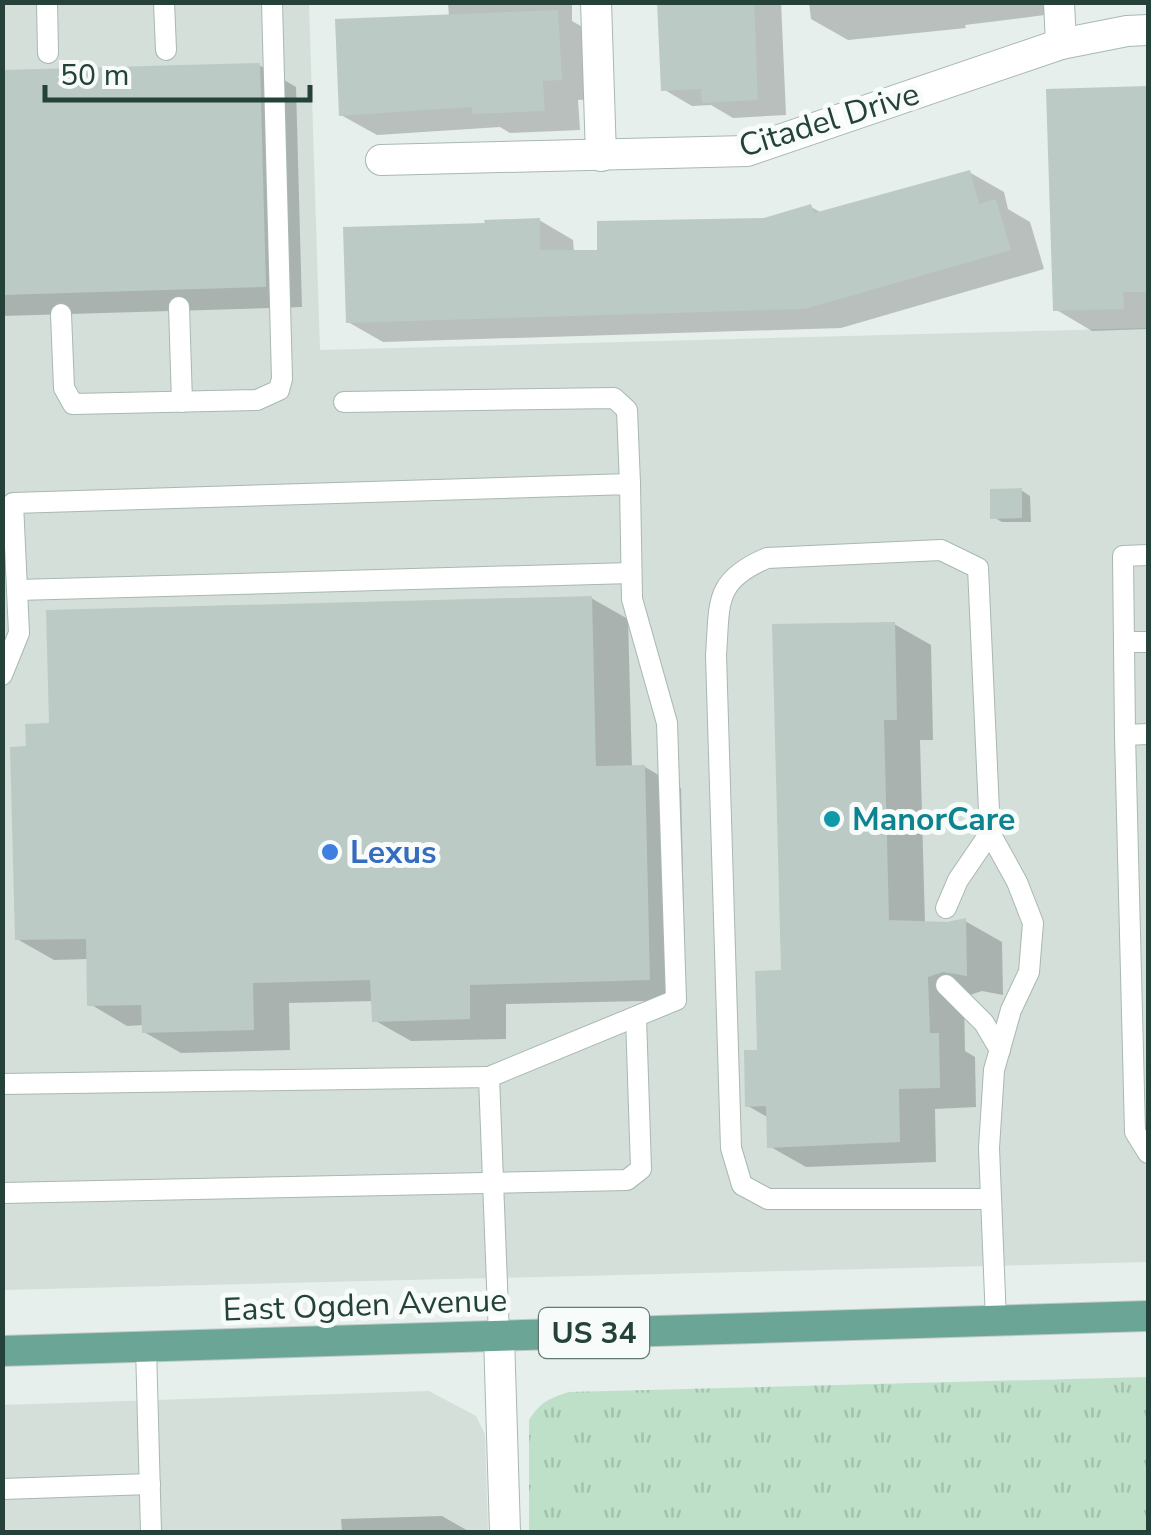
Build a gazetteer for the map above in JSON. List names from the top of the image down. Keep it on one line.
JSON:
{"streets":{"main road":["East Ogden Avenue","US 34"],"street":["Citadel Drive"]},"places":["ManorCare","Lexus"],"scale_bar":"50 m"}
